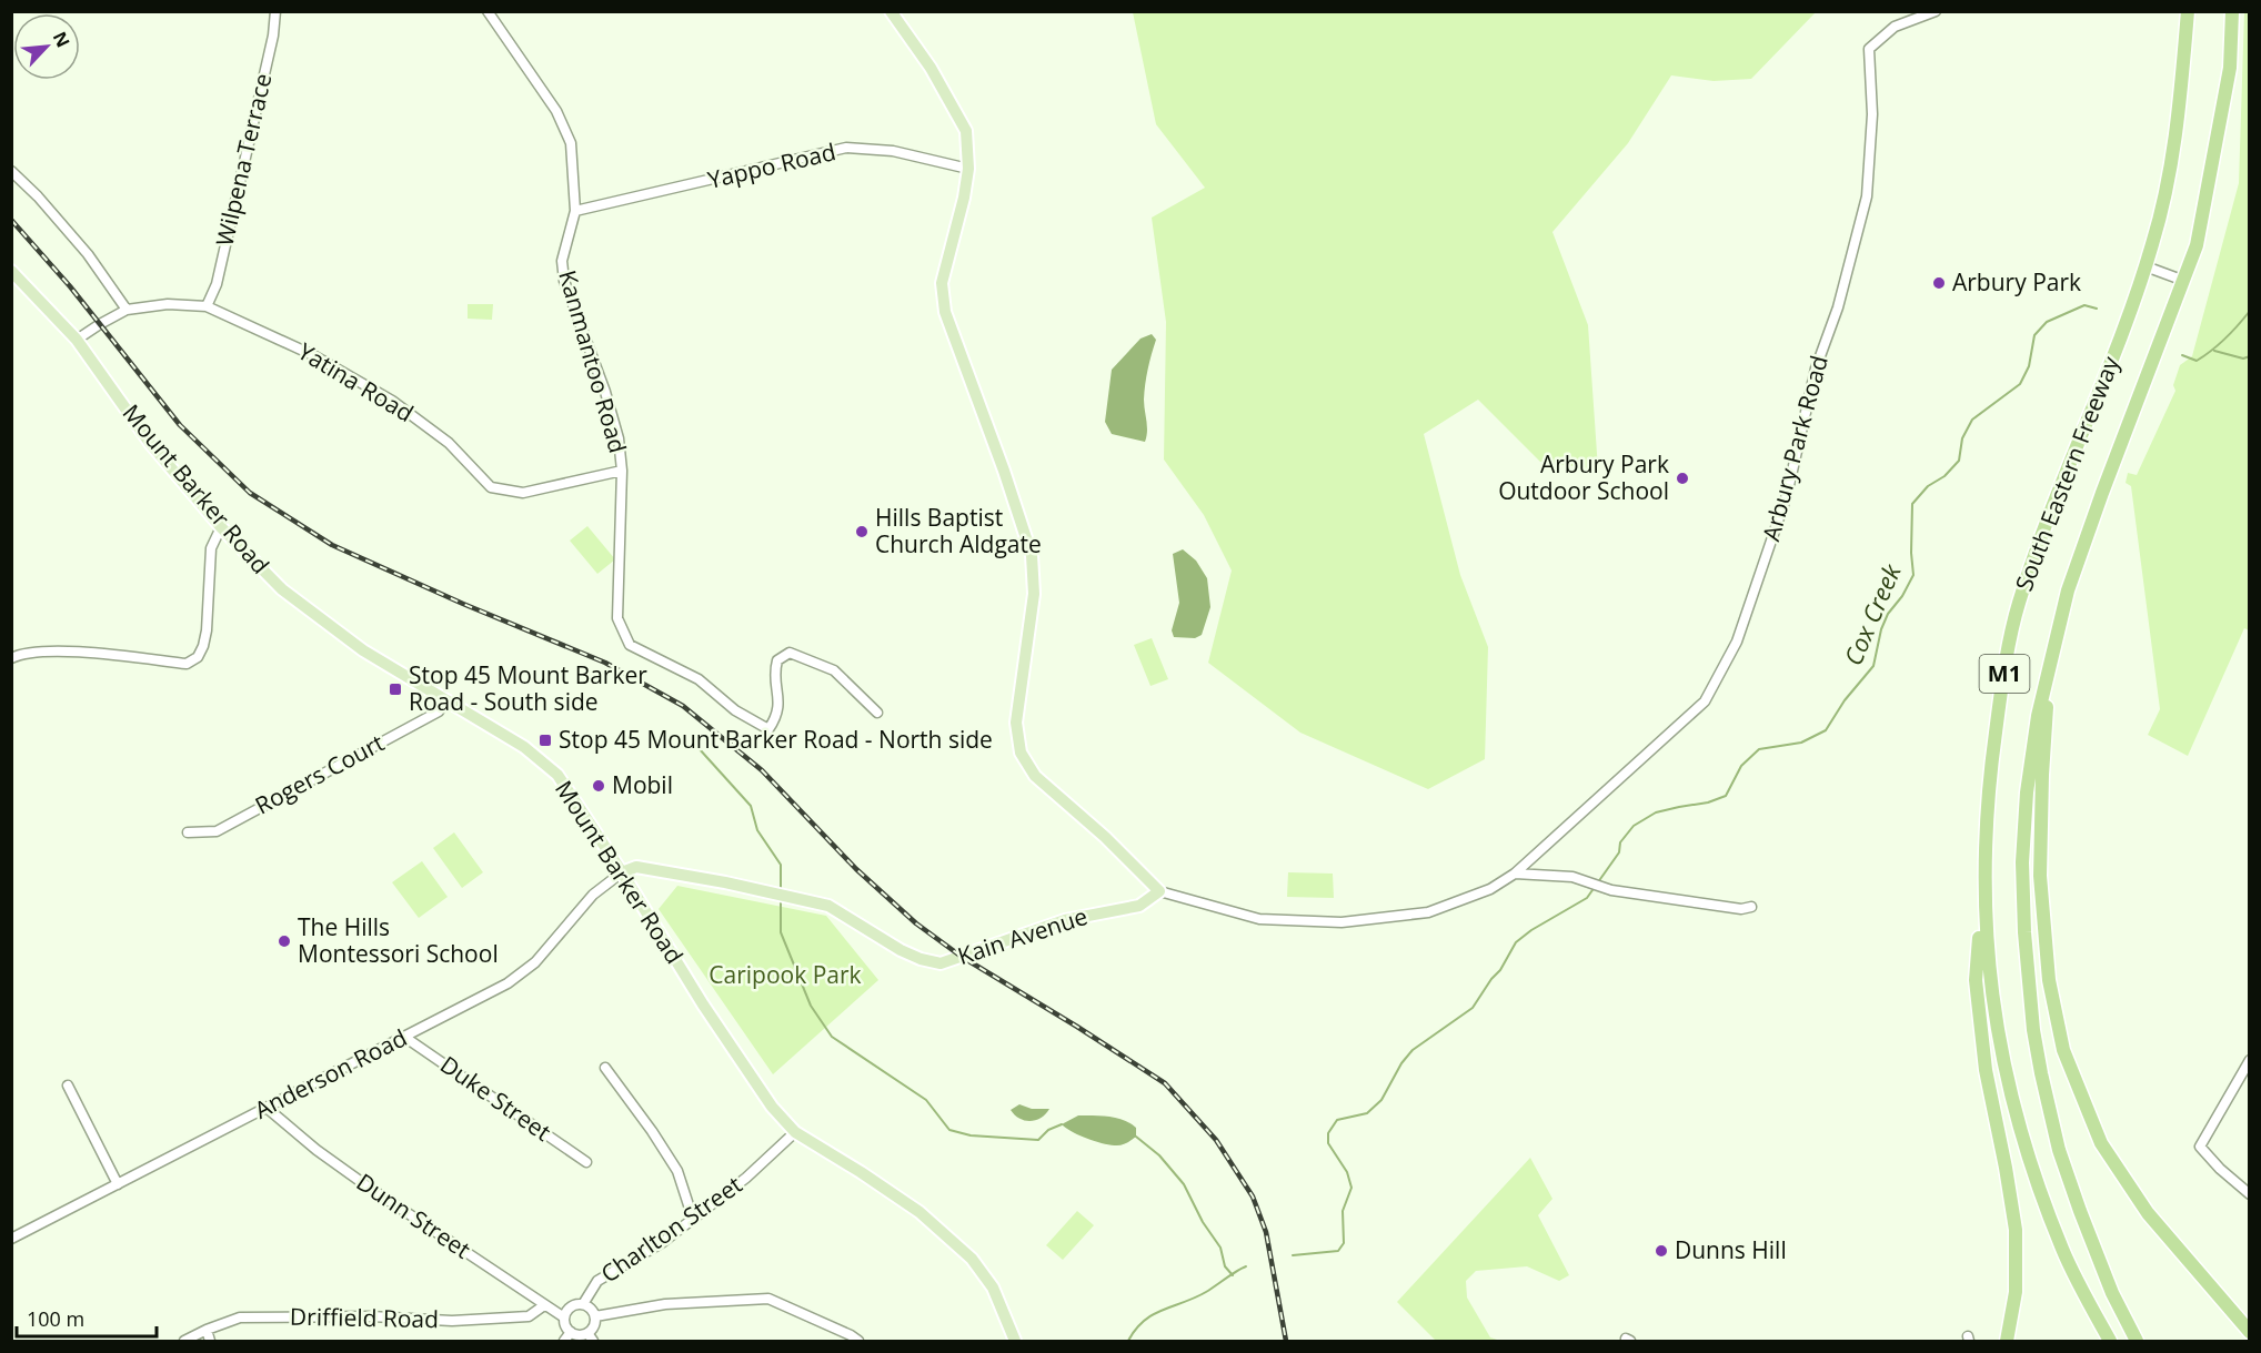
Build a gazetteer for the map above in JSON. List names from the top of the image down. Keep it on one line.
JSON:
{"streets":{"highway":["South Eastern Freeway","M1"],"main road":["Mount Barker Road","Kain Avenue"],"street":["Wilpena Terrace","Yappo Road","Kanmantoo Road","Yatina Road","Arbury Park Road","Rogers Court","Anderson Road","Duke Street","Dunn Street","Charlton Street","Driffield Road"]},"crossings":[["Wilpena Terrace","Yatina Road"],["Yappo Road","Kanmantoo Road"],["Kanmantoo Road","Yatina Road"],["Yatina Road","Mount Barker Road"],["Arbury Park Road","Kain Avenue"],["Mount Barker Road","Rogers Court"],["Mount Barker Road","Kain Avenue"],["Mount Barker Road","Anderson Road"],["Mount Barker Road","Charlton Street"],["Kain Avenue","Anderson Road"],["Anderson Road","Duke Street"],["Anderson Road","Dunn Street"],["Dunn Street","Charlton Street"],["Dunn Street","Driffield Road"]],"water":["Cox Creek"],"parks":["Caripook Park"],"places":{"other":["Arbury Park","Arbury Park Outdoor School","Hills Baptist Church Aldgate","Mobil","The Hills Montessori School","Dunns Hill"],"transit":["Stop 45 Mount Barker Road - South side","Stop 45 Mount Barker Road - North side"]},"scale_bar":"100 m","north":"top right"}
